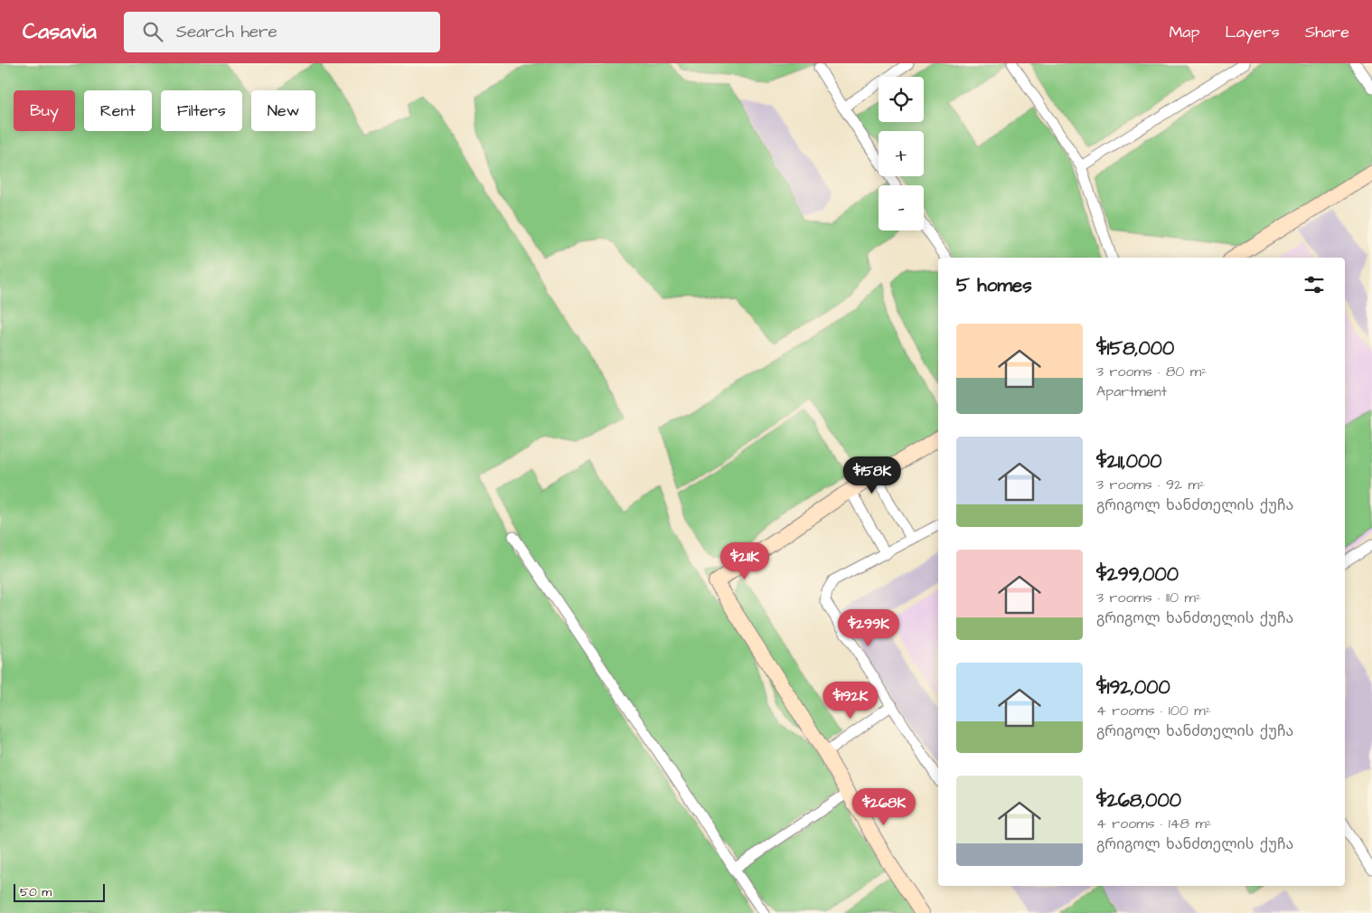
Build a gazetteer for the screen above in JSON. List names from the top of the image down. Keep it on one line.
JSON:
{"scale_bar":"50 m","page":{"header":"Casavia","search":"Search here","nav":["Map","Layers","Share"],"map_buttons":["+","−"],"chip":["Buy","Rent","Filters","New"],"heading":"5 homes","list":[{"name":"$158,000","note":"3 rooms · 80 m² · Apartment"},{"name":"$211,000","note":"3 rooms · 92 m² · გრიგოლ ხანძთელის ქუჩა"},{"name":"$299,000","note":"3 rooms · 110 m² · გრიგოლ ხანძთელის ქუჩა"},{"name":"$192,000","note":"4 rooms · 100 m² · გრიგოლ ხანძთელის ქუჩა"},{"name":"$268,000","note":"4 rooms · 148 m² · გრიგოლ ხანძთელის ქუჩა"}],"price":["$158K","$211K","$299K","$192K","$268K"],"scale":"50 m"}}
